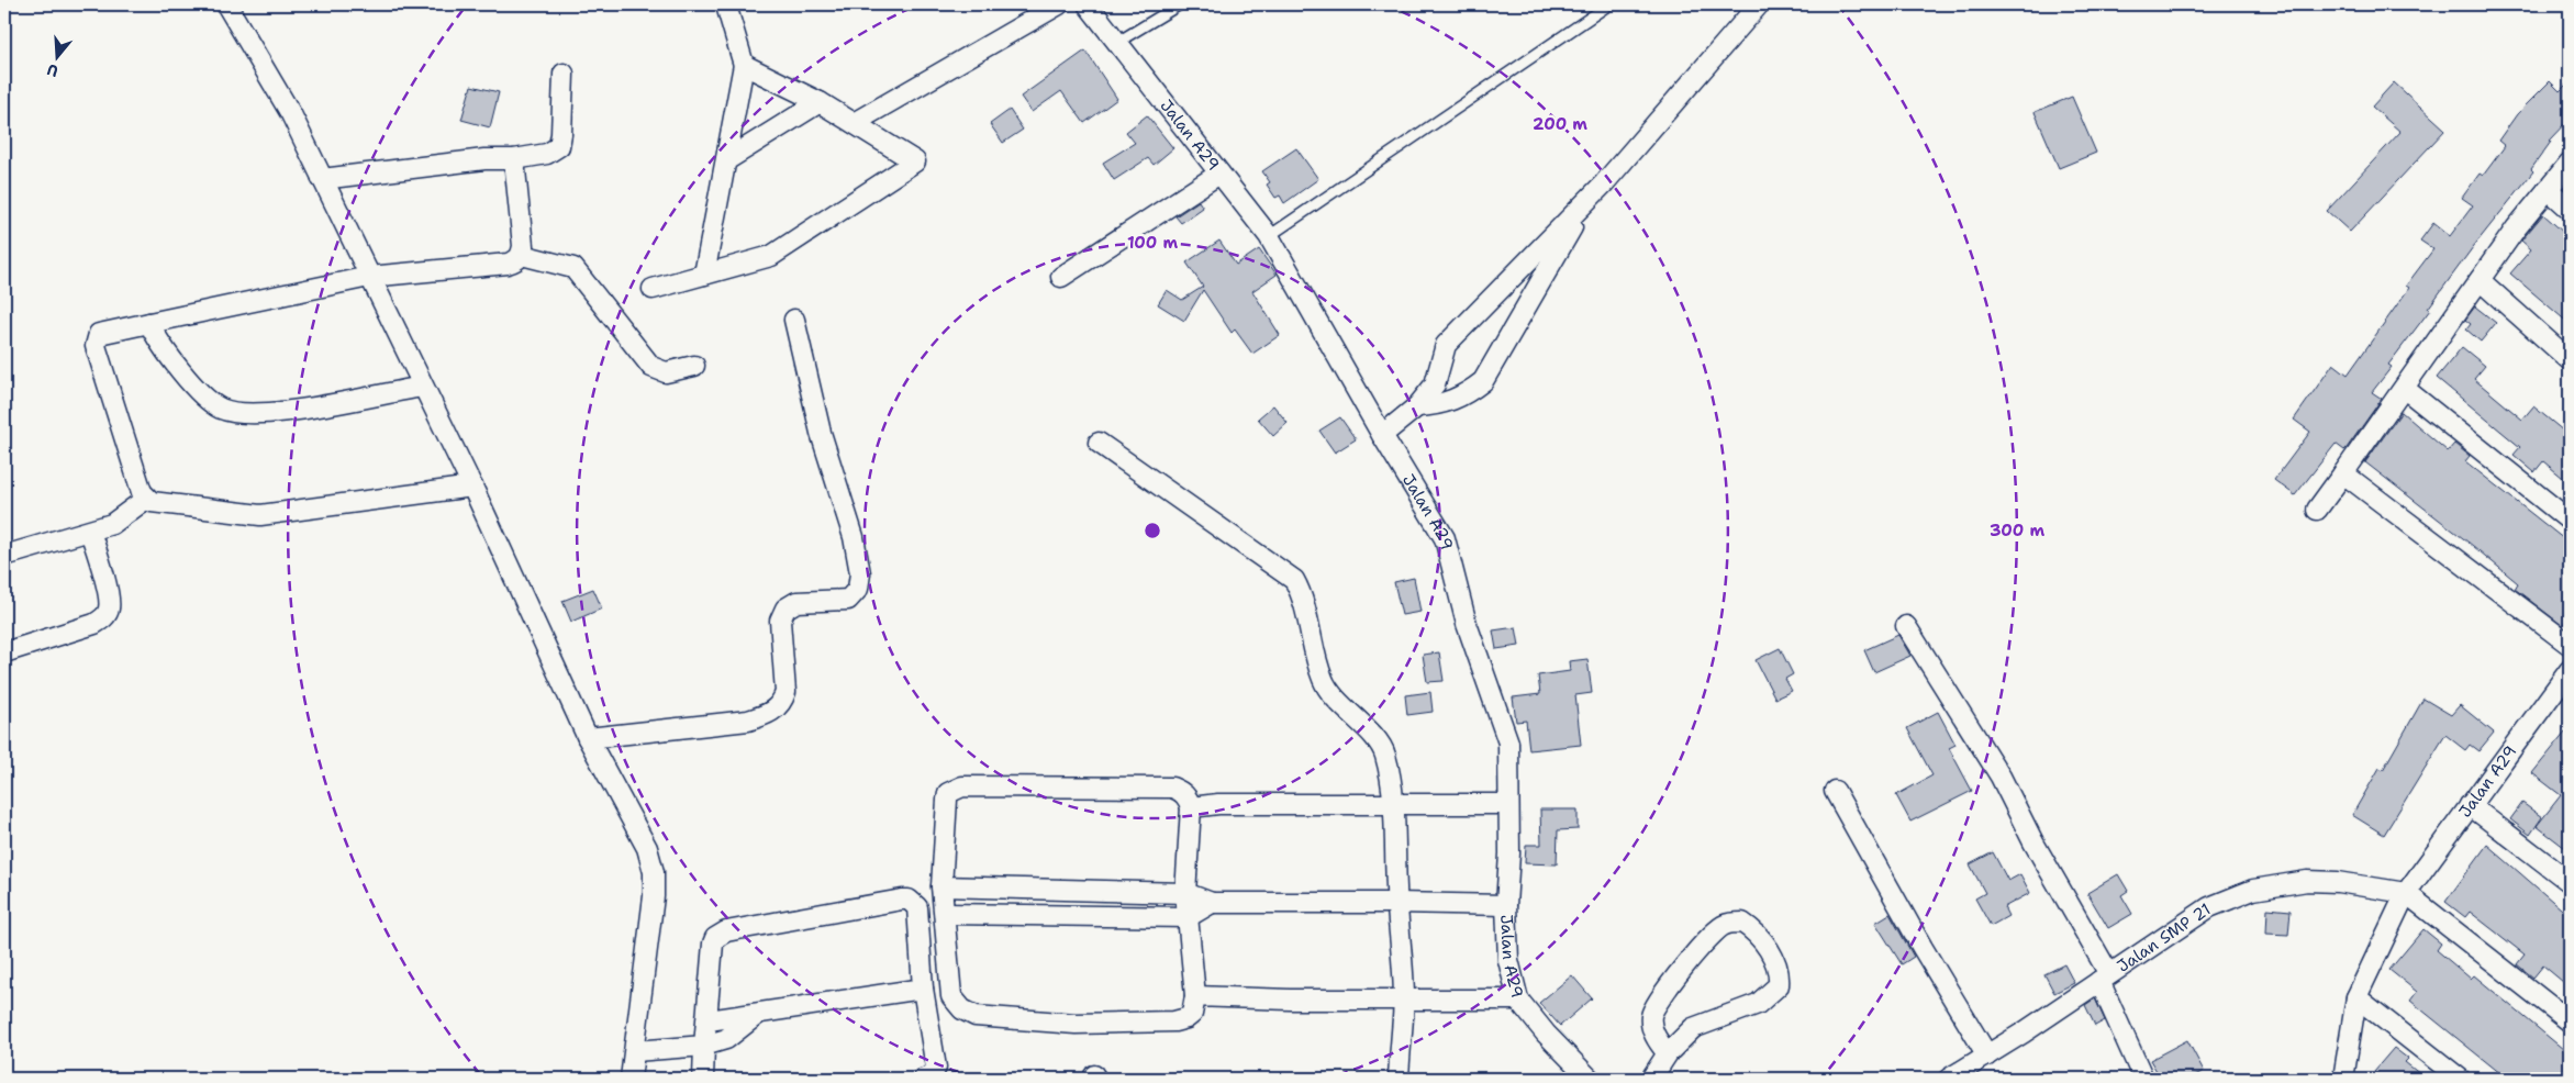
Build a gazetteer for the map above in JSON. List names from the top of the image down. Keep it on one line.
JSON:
{"streets":{"street":["Jalan A29","Jalan SMP 21"]},"crossings":[["Jalan A29","Jalan SMP 21"]],"north":"bottom","rings":["200 m","100 m","300 m"]}
